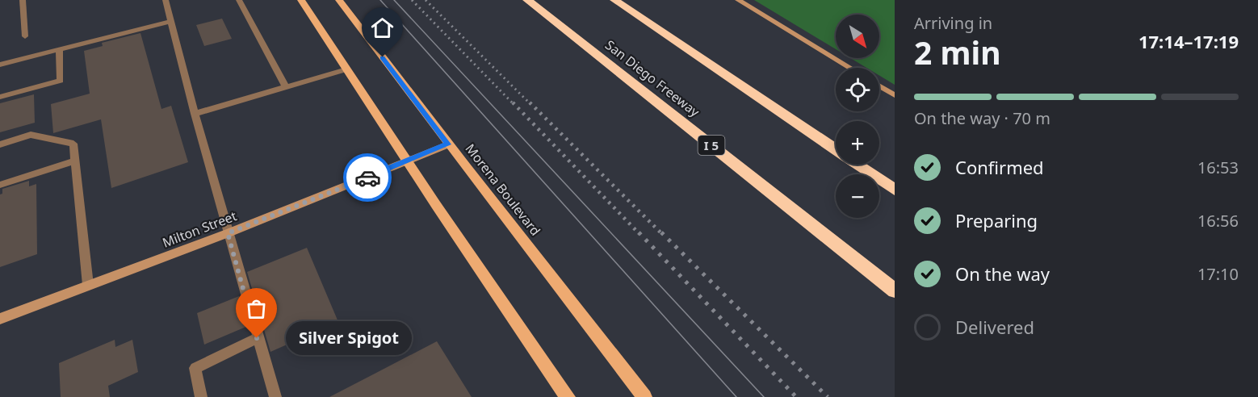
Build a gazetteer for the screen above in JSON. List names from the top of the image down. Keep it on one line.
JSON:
{"streets":{"highway":["San Diego Freeway","I 5"],"main road":["Morena Boulevard","Milton Street"]},"crossings":[["Morena Boulevard","Milton Street"]],"places":["Silver Spigot"],"north":"bottom right","page":{"heading":["2 min","Arriving in","17:14–17:19"],"map_buttons":["+","−"],"bar":"On the way · 70 m","list":[["Confirmed","16:53"],["Preparing","16:56"],["On the way","17:10"],"Delivered"],"bubble":"Silver Spigot"}}
